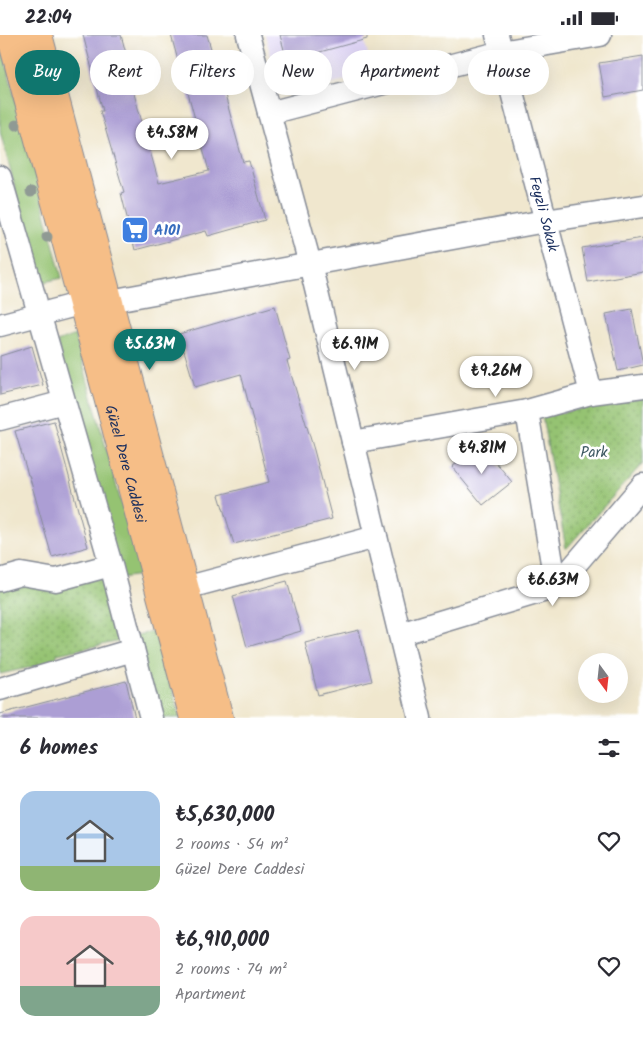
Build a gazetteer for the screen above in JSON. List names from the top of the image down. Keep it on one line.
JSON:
{"streets":{"main road":["Güzel Dere Caddesi"],"street":["Feyzli Sokak"]},"parks":["Park"],"places":{"supermarket":["A101"]},"north":"bottom","page":{"status":"22:04","chip":["Buy","Rent","Filters","New","Apartment","House"],"price":["₺4.58M","₺5.63M","₺6.91M","₺9.26M","₺4.81M","₺6.63M"],"heading":"6 homes","list":[{"name":"₺5,630,000","note":"2 rooms · 54 m² · Güzel Dere Caddesi"},{"name":"₺6,910,000","note":"2 rooms · 74 m² · Apartment"}]}}
